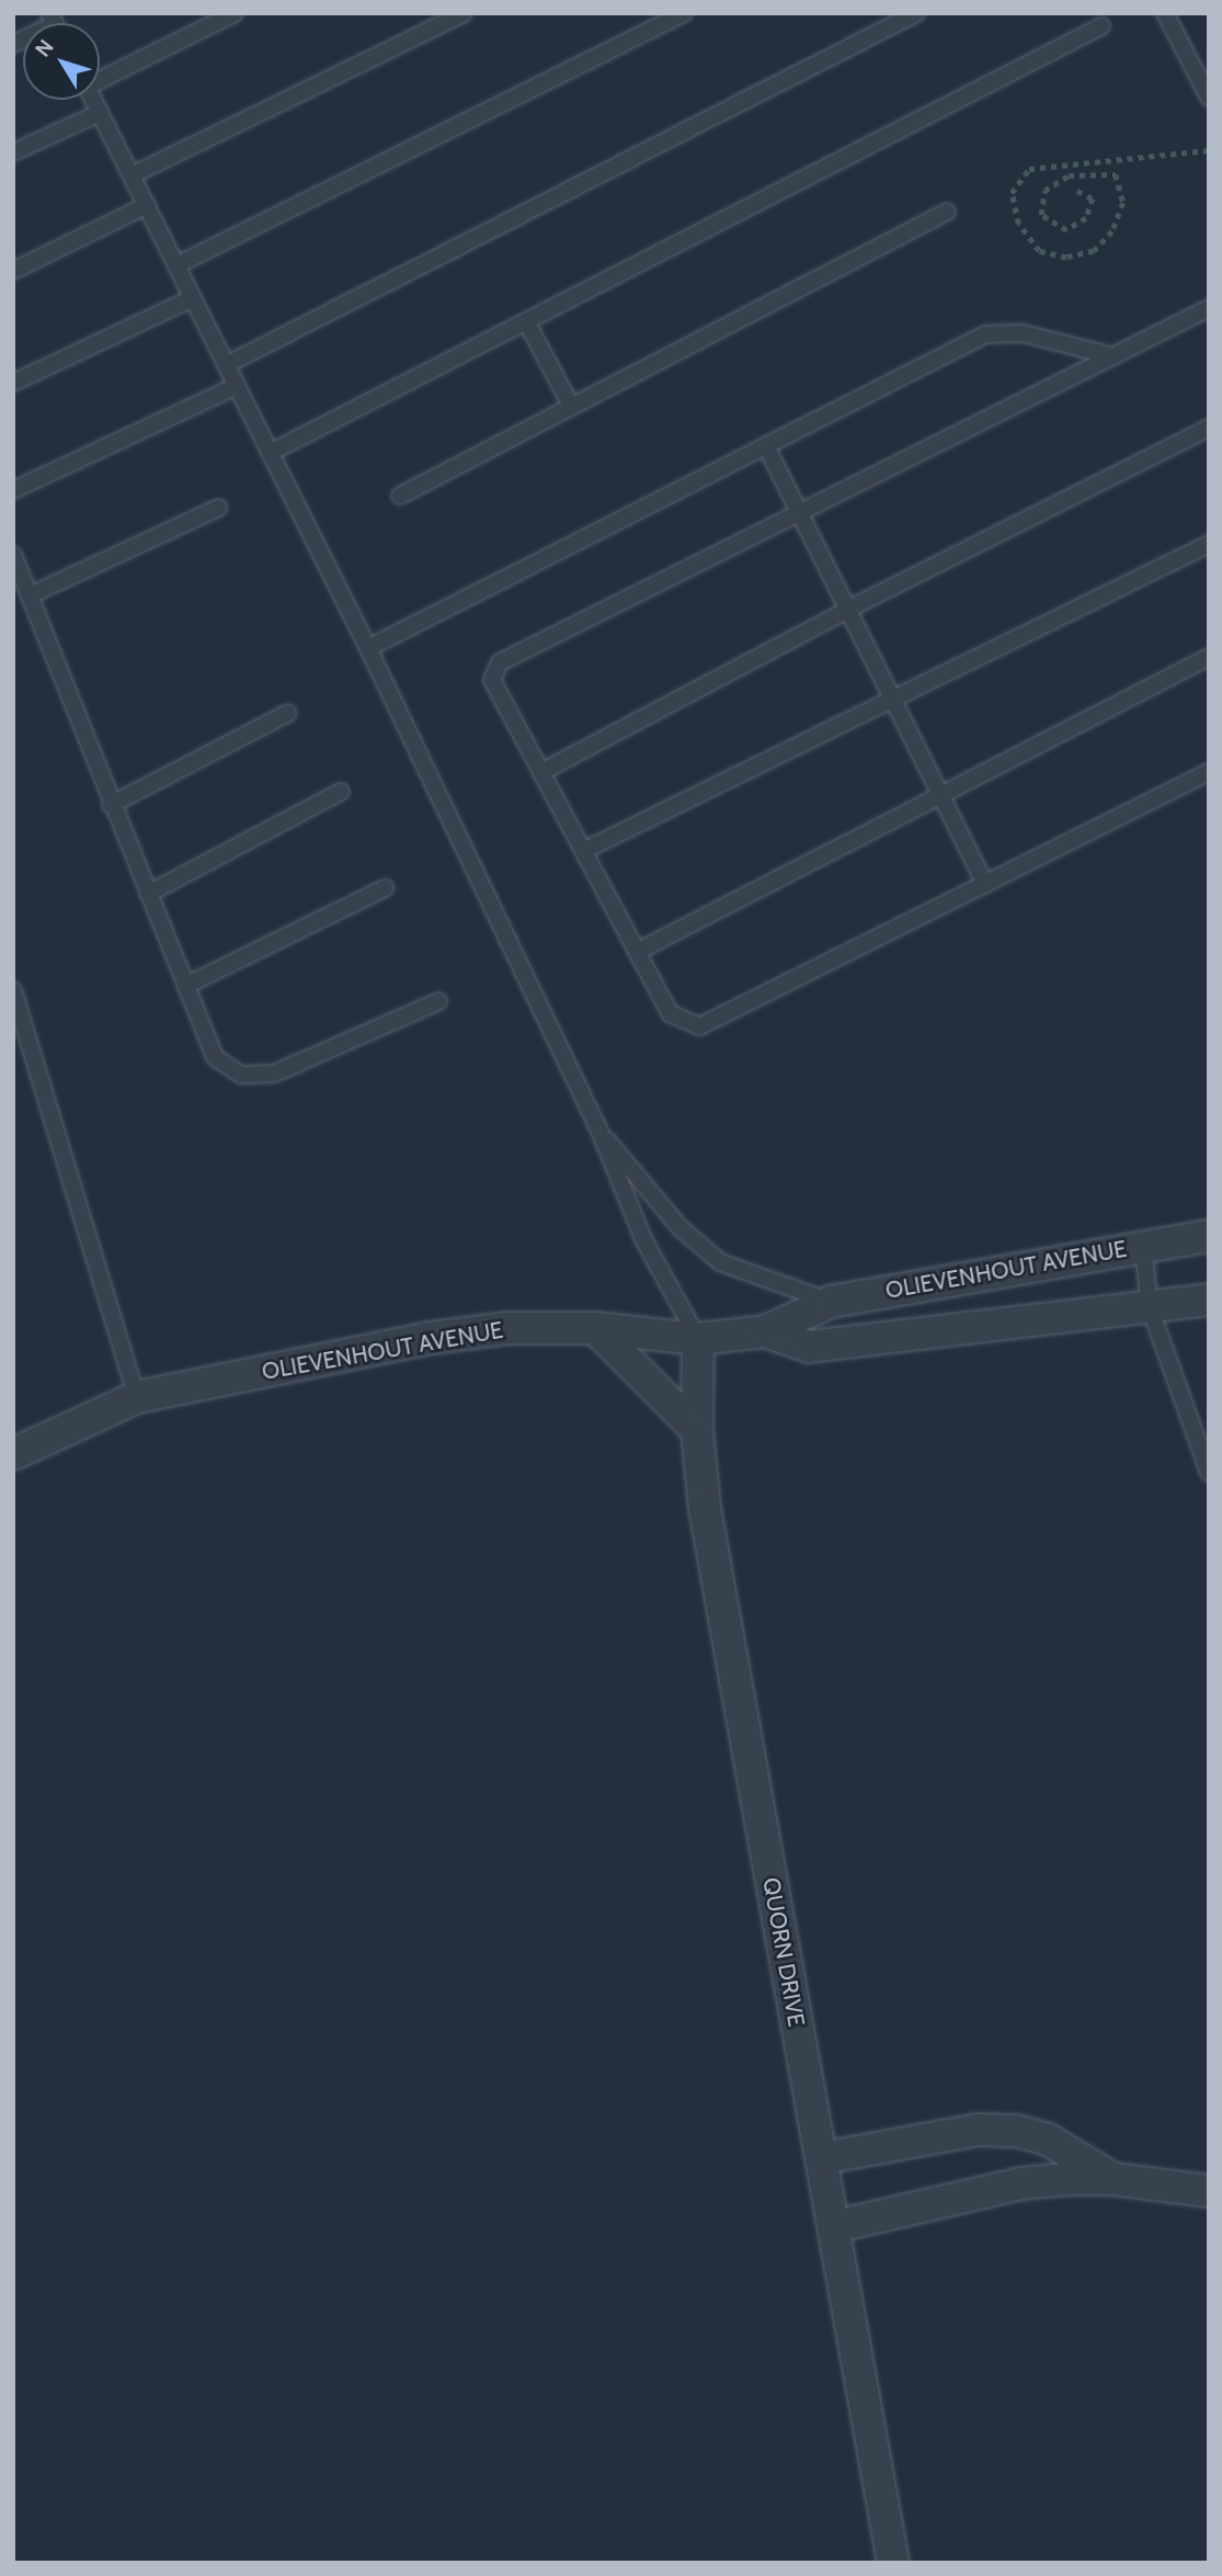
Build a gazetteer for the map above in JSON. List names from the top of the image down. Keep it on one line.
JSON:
{"streets":{"street":["OLIEVENHOUT AVENUE","QUORN DRIVE"]},"crossings":[["OLIEVENHOUT AVENUE","QUORN DRIVE"]],"north":"top left"}
